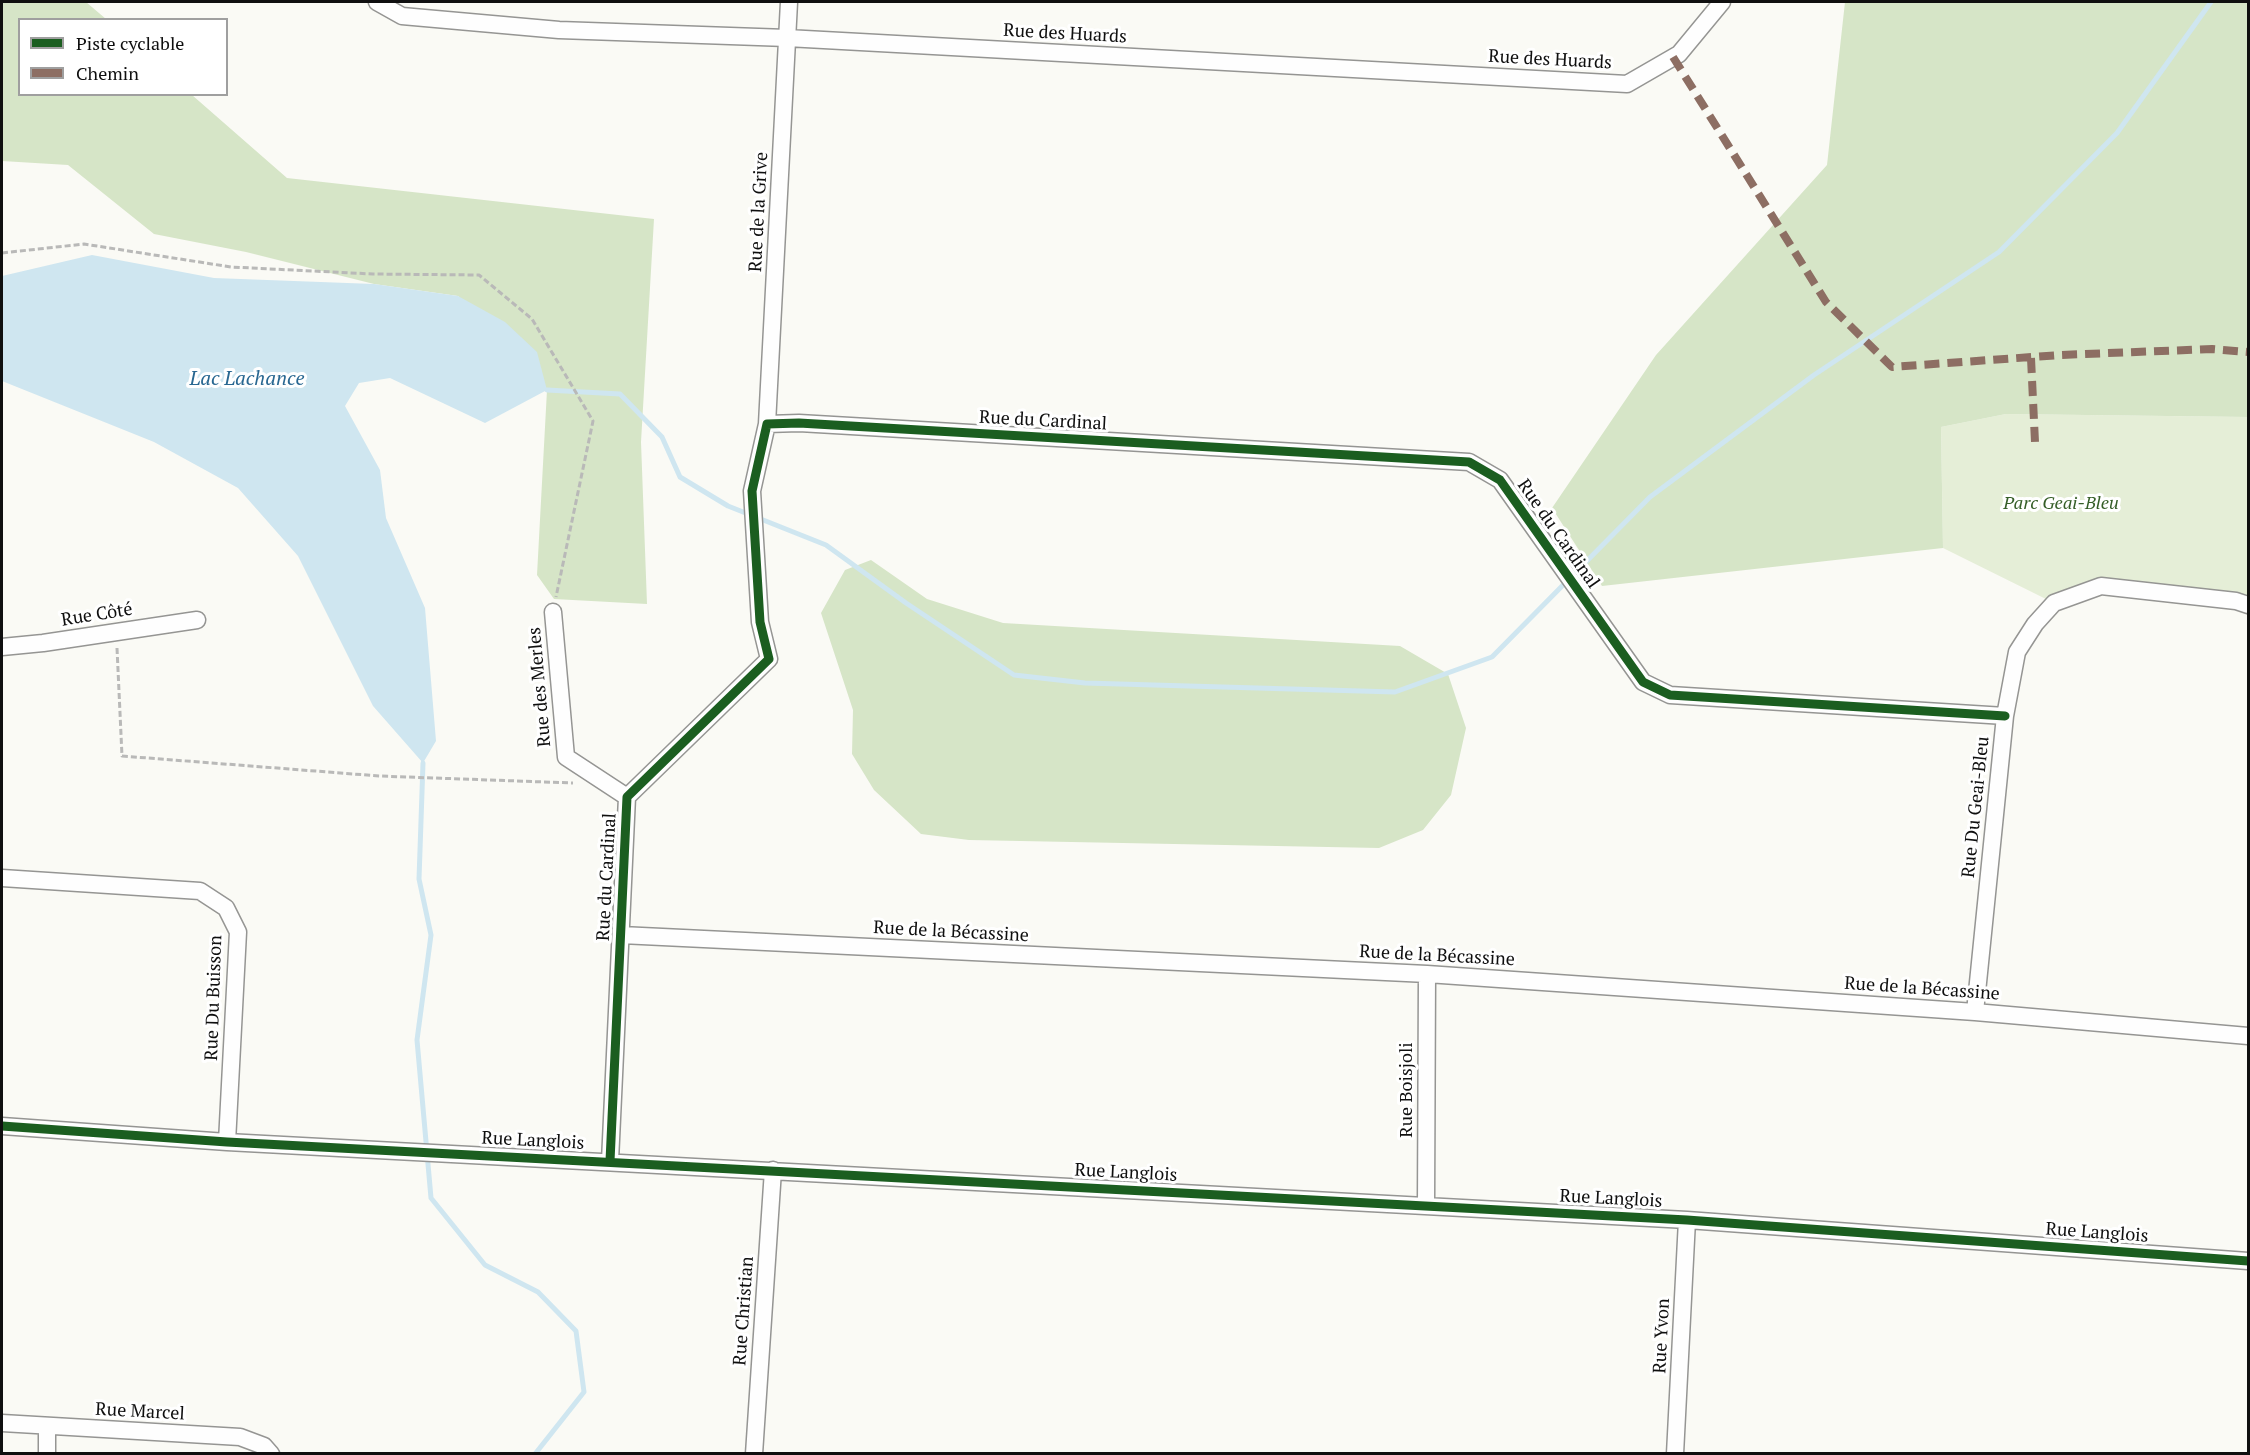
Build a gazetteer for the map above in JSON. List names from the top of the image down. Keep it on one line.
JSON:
{"streets":{"street":["Rue des Huards","Rue de la Grive","Rue du Cardinal","Rue Côté","Rue des Merles","Rue Du Geai-Bleu","Rue de la Bécassine","Rue Du Buisson","Rue Boisjoli","Rue Langlois","Rue Christian","Rue Yvon","Rue Marcel"]},"crossings":[["Rue des Huards","Rue de la Grive"],["Rue de la Grive","Rue du Cardinal"],["Rue du Cardinal","Rue des Merles"],["Rue du Cardinal","Rue Du Geai-Bleu"],["Rue du Cardinal","Rue de la Bécassine"],["Rue du Cardinal","Rue Langlois"],["Rue Du Geai-Bleu","Rue de la Bécassine"],["Rue de la Bécassine","Rue Boisjoli"],["Rue Du Buisson","Rue Langlois"],["Rue Boisjoli","Rue Langlois"],["Rue Langlois","Rue Christian"],["Rue Langlois","Rue Yvon"]],"water":["Lac Lachance"],"parks":["Parc Geai-Bleu"],"legend":["Piste cyclable","Chemin"]}
